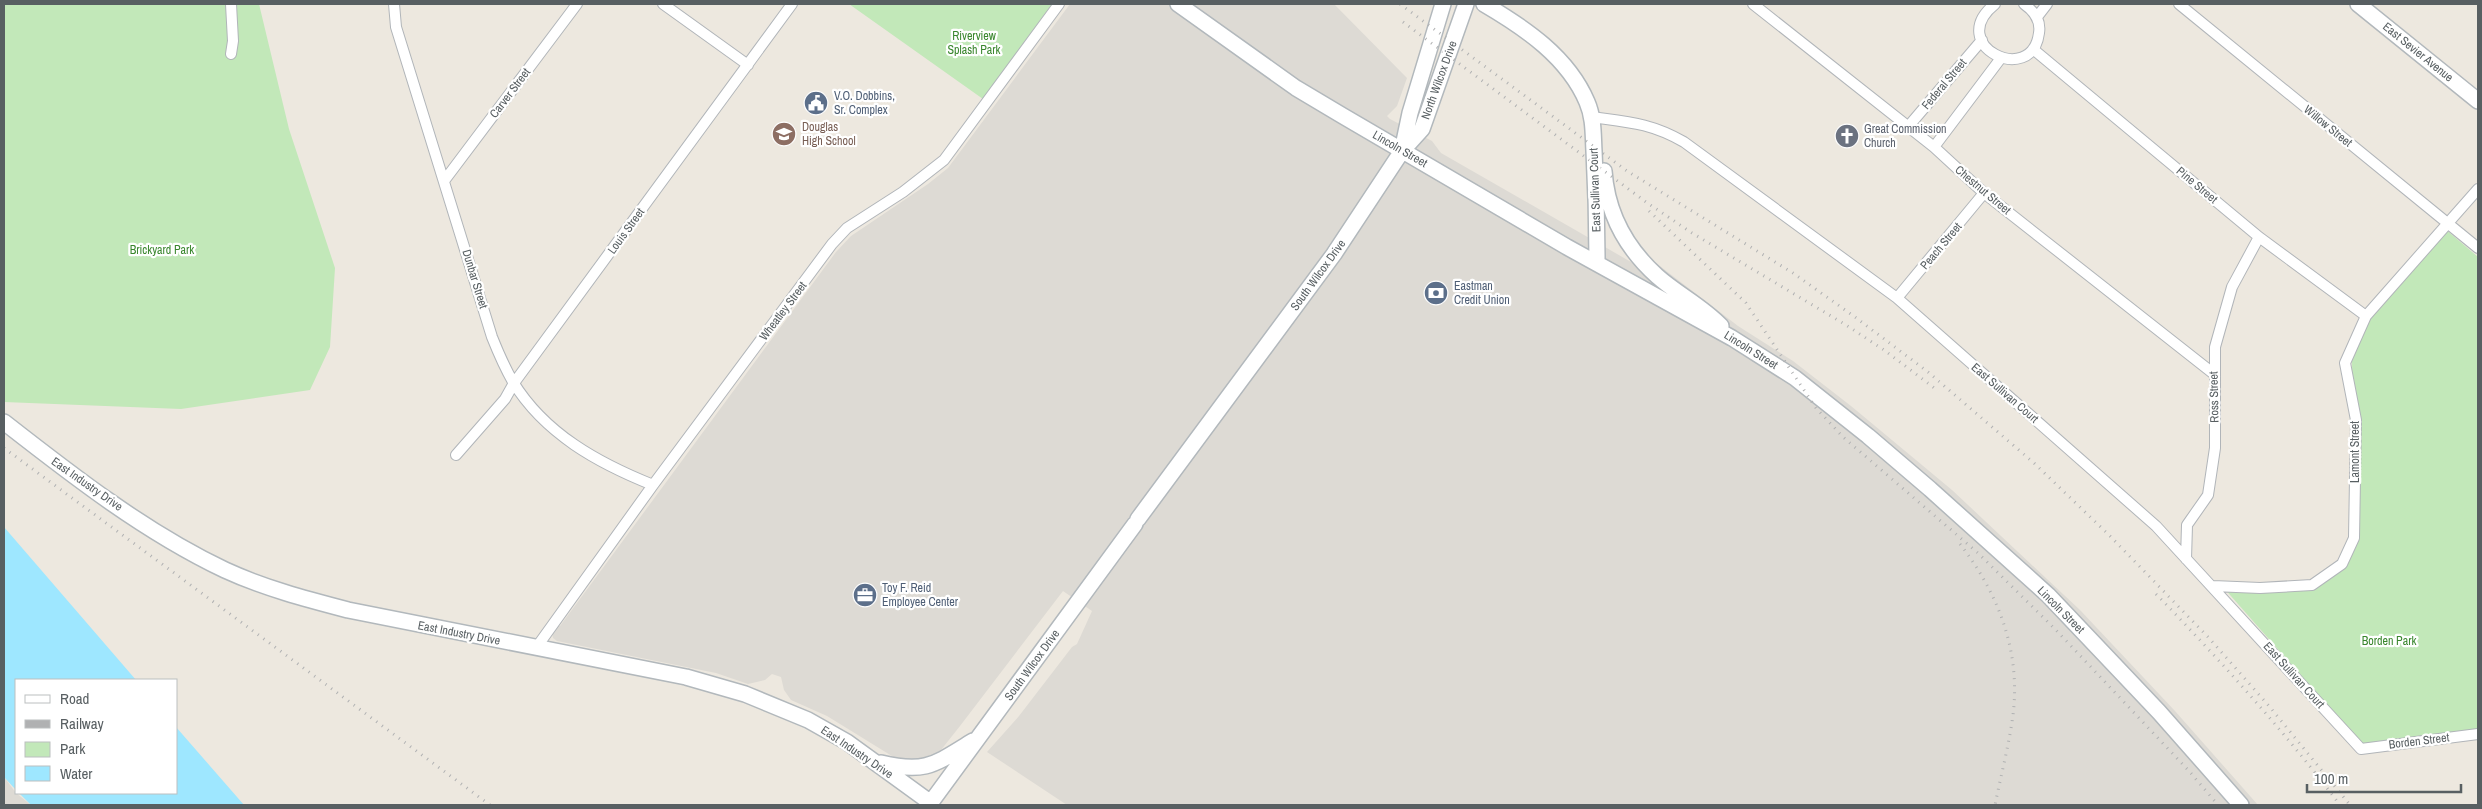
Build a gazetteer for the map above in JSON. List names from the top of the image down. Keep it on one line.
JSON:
{"streets":{"main road":["East Sevier Avenue","North Wilcox Drive","Lincoln Street","East Sullivan Court","South Wilcox Drive","East Industry Drive"],"street":["Federal Street","Carver Street","Willow Street","Pine Street","Chestnut Street","Louis Street","Peach Street","Dunbar Street","Wheatley Street","Ross Street","Lamont Street","Borden Street"]},"crossings":[["North Wilcox Drive","Lincoln Street"],["North Wilcox Drive","South Wilcox Drive"],["Federal Street","Chestnut Street"],["Carver Street","Dunbar Street"],["Willow Street","Lamont Street"],["Lincoln Street","East Sullivan Court"],["Lincoln Street","South Wilcox Drive"],["Pine Street","Ross Street"],["Pine Street","Lamont Street"],["East Sullivan Court","Peach Street"],["East Sullivan Court","Ross Street"],["East Sullivan Court","Lamont Street"],["East Sullivan Court","Borden Street"],["Chestnut Street","Peach Street"],["Chestnut Street","Ross Street"],["Louis Street","Dunbar Street"],["South Wilcox Drive","East Industry Drive"],["Dunbar Street","Wheatley Street"],["Wheatley Street","East Industry Drive"]],"parks":["Riverview Splash Park","Brickyard Park","Borden Park"],"places":{"public building":["V.O. Dobbins, Sr. Complex"],"school or university":["Douglas High School"],"church":["Great Commission Church"],"bank":["Eastman Credit Union"],"office":["Toy F. Reid Employee Center"]},"legend":["Road","Railway","Park","Water"],"scale_bar":"100 m"}
